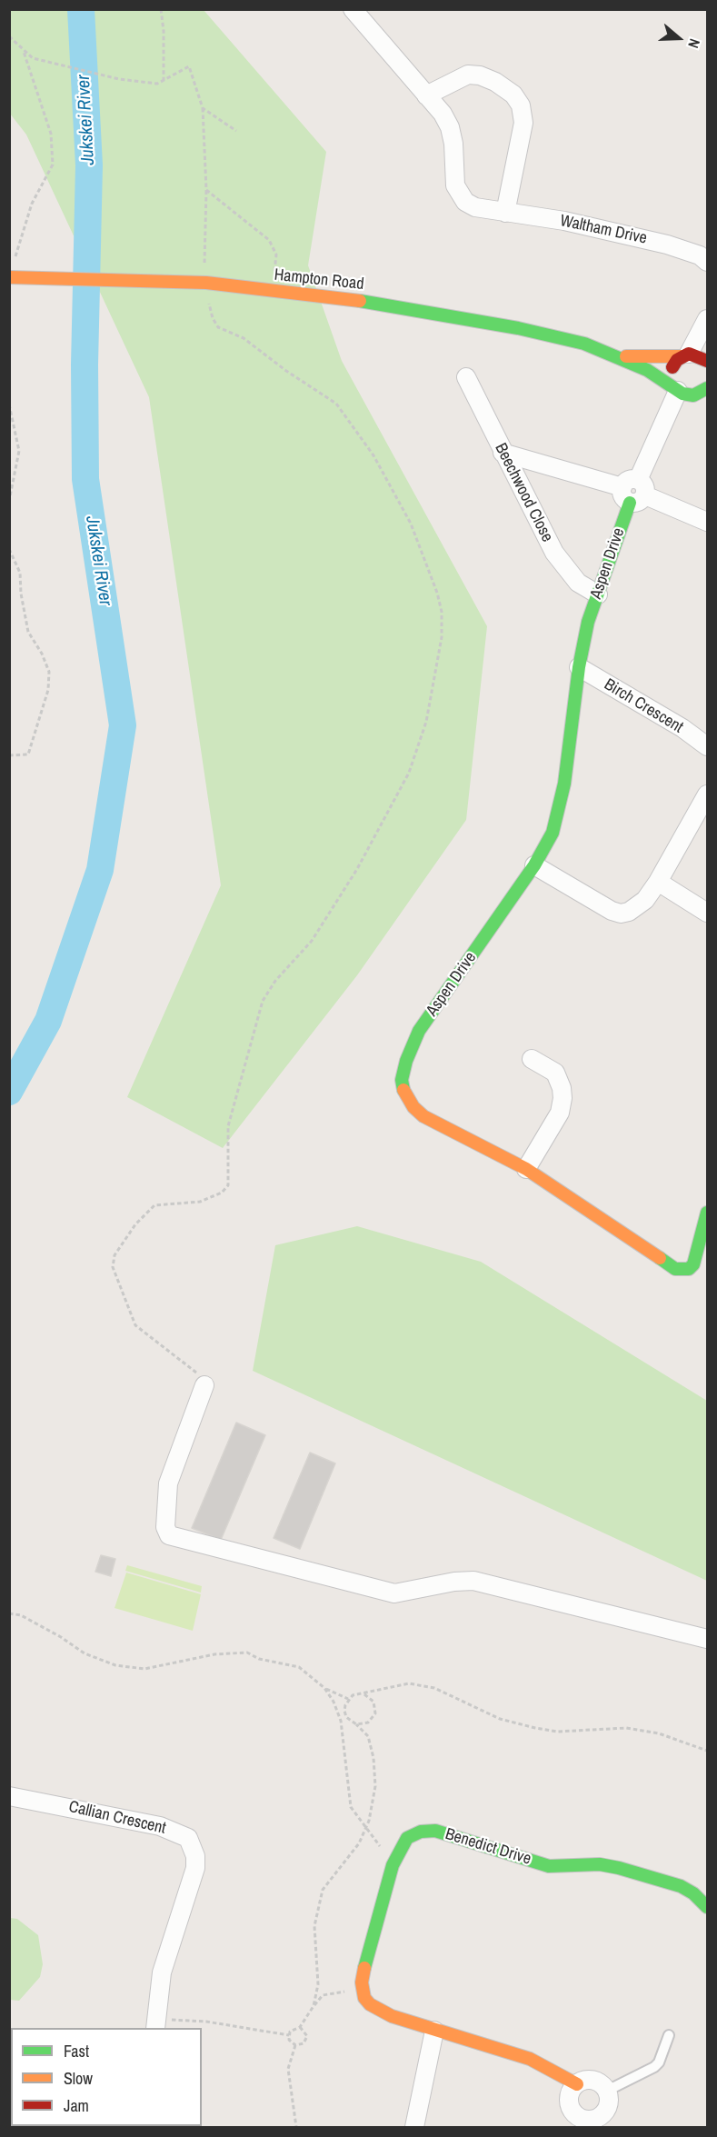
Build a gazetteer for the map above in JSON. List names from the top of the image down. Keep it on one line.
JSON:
{"streets":{"street":["Waltham Drive","Hampton Road","Beechwood Close","Aspen Drive","Birch Crescent","Callian Crescent","Benedict Drive"]},"crossings":[["Hampton Road","Aspen Drive"],["Beechwood Close","Aspen Drive"],["Aspen Drive","Birch Crescent"]],"water":["Jukskei River"],"legend":["Fast","Slow","Jam"],"north":"right"}
